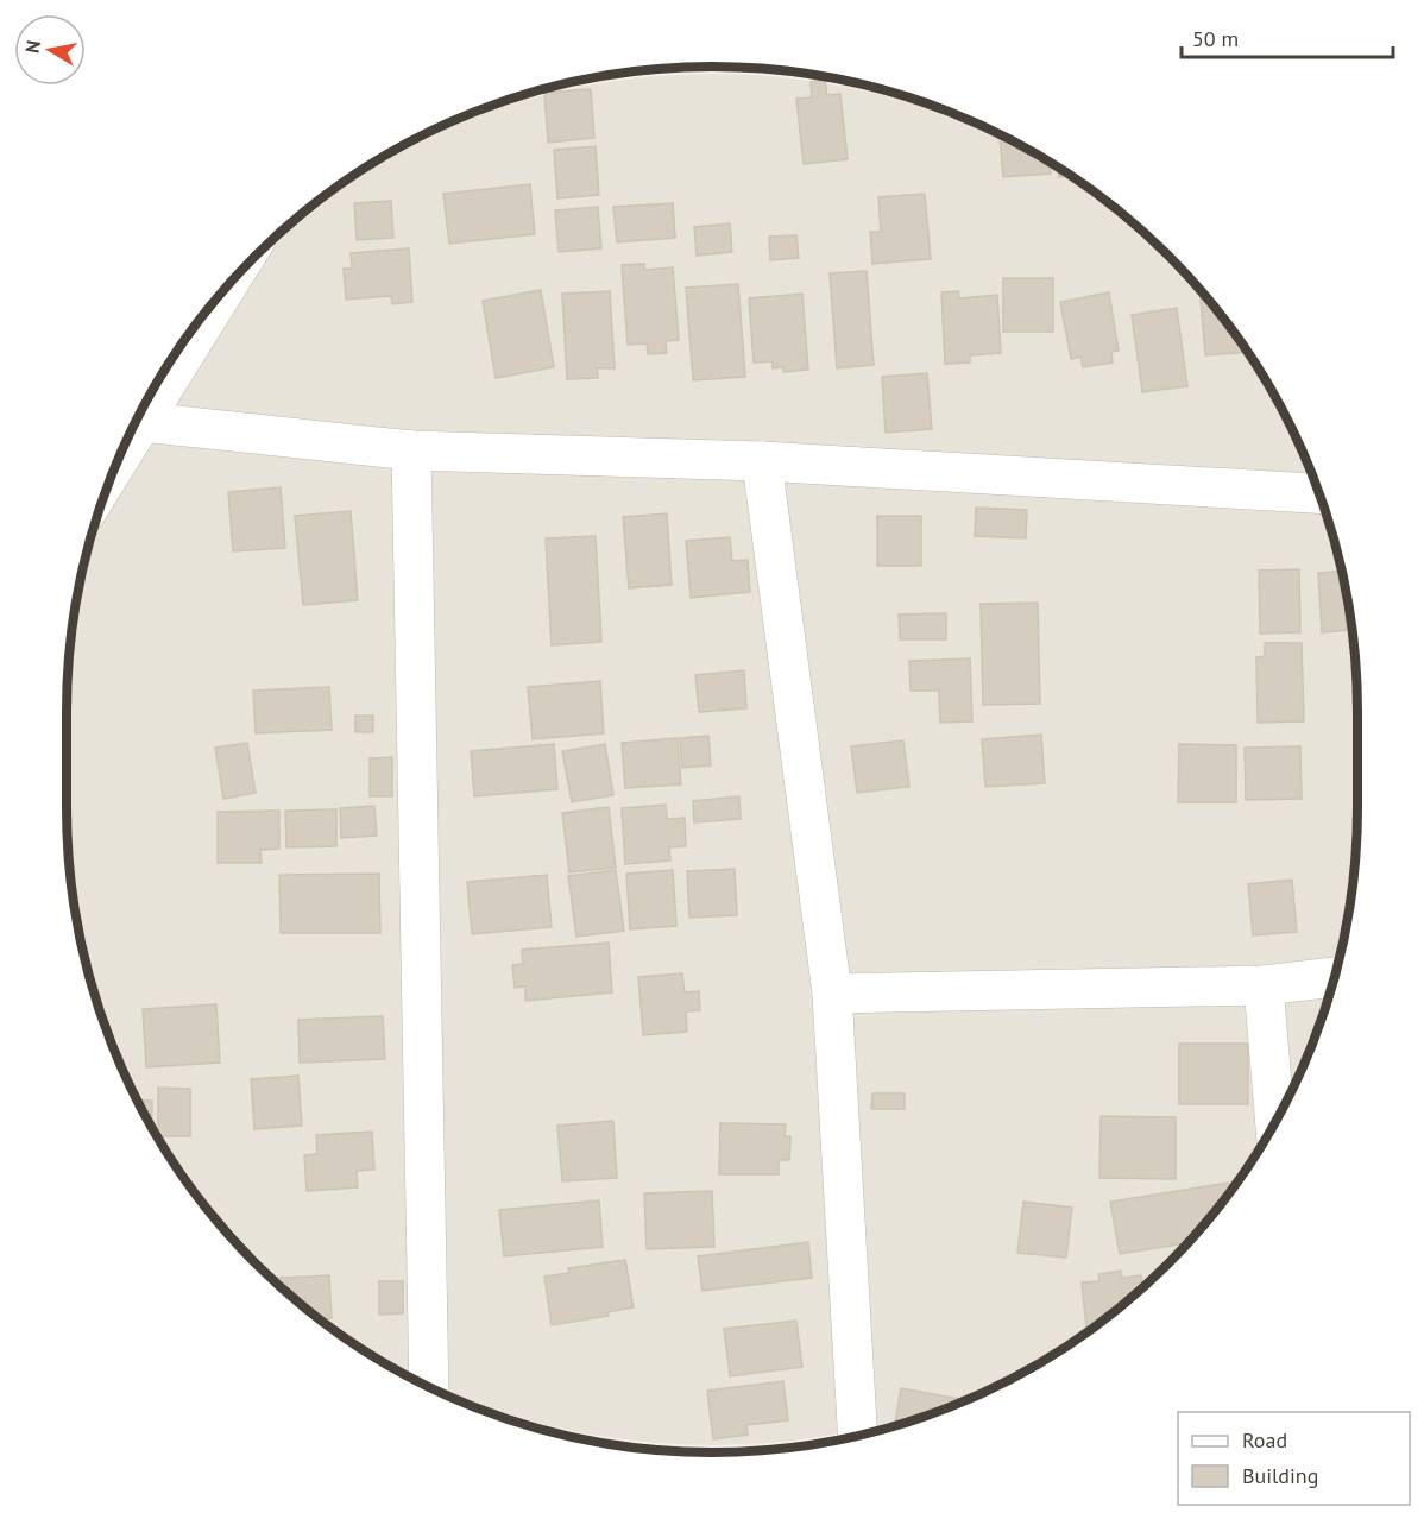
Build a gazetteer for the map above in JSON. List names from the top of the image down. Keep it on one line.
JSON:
{"legend":["Road","Building"],"scale_bar":"50 m","north":"left"}
